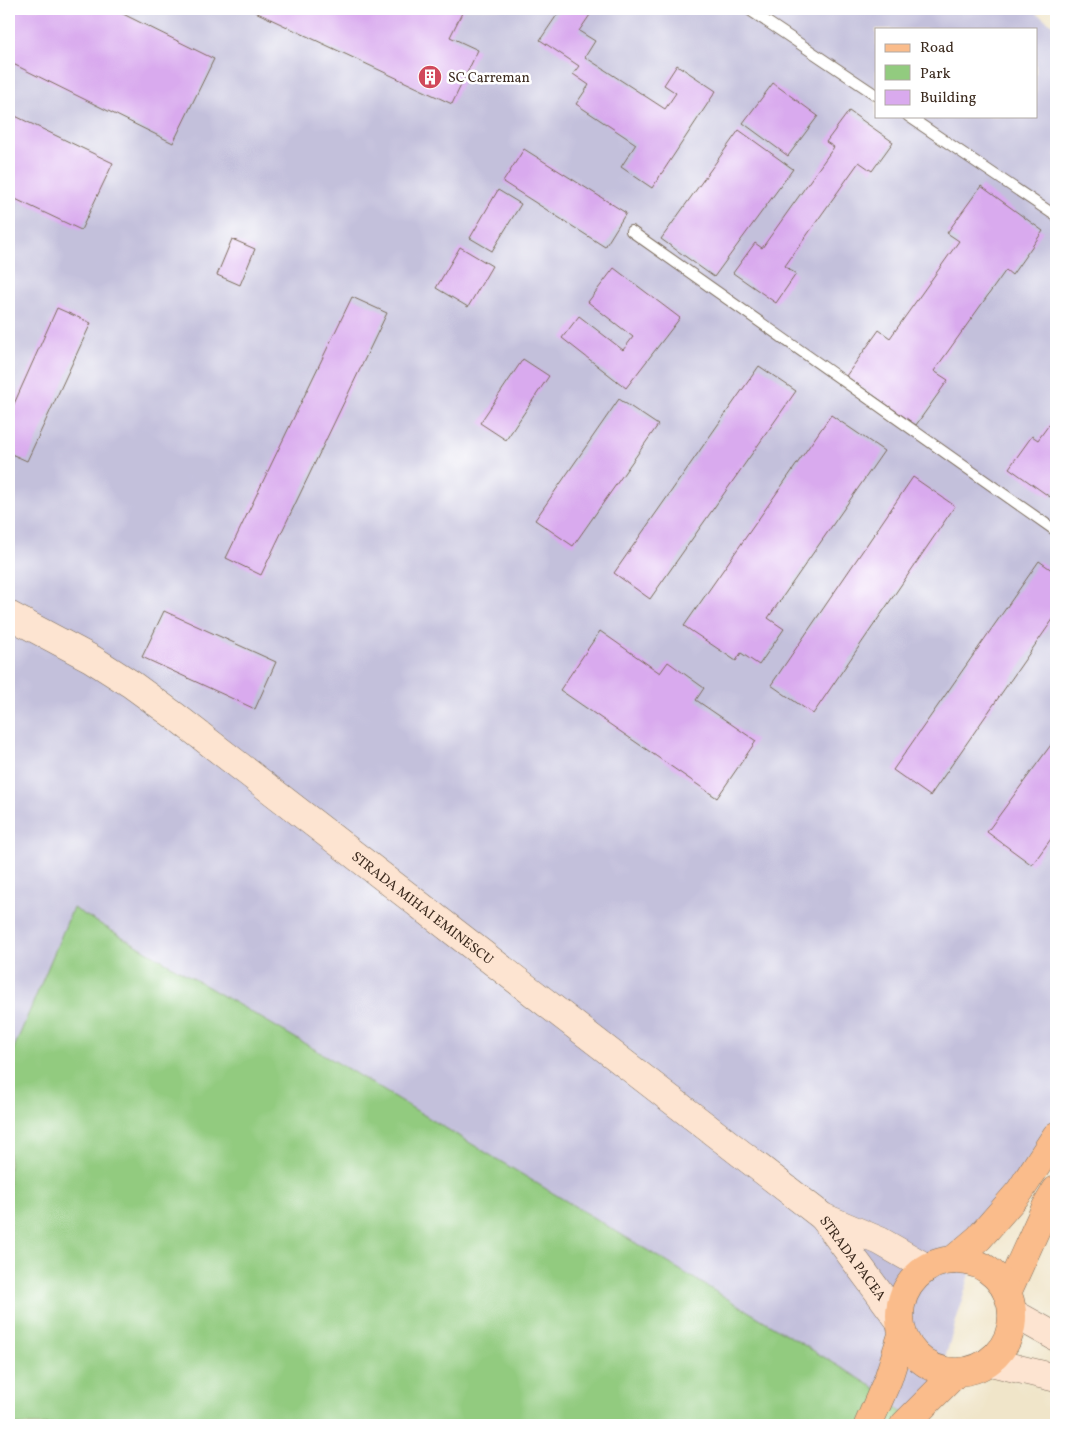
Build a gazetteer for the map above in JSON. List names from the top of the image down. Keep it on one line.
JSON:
{"streets":{"street":["STRADA MIHAI EMINESCU","STRADA PACEA"]},"crossings":[["STRADA MIHAI EMINESCU","STRADA PACEA"]],"places":{"building":["SC Carreman"]},"legend":["Road","Park","Building"]}
